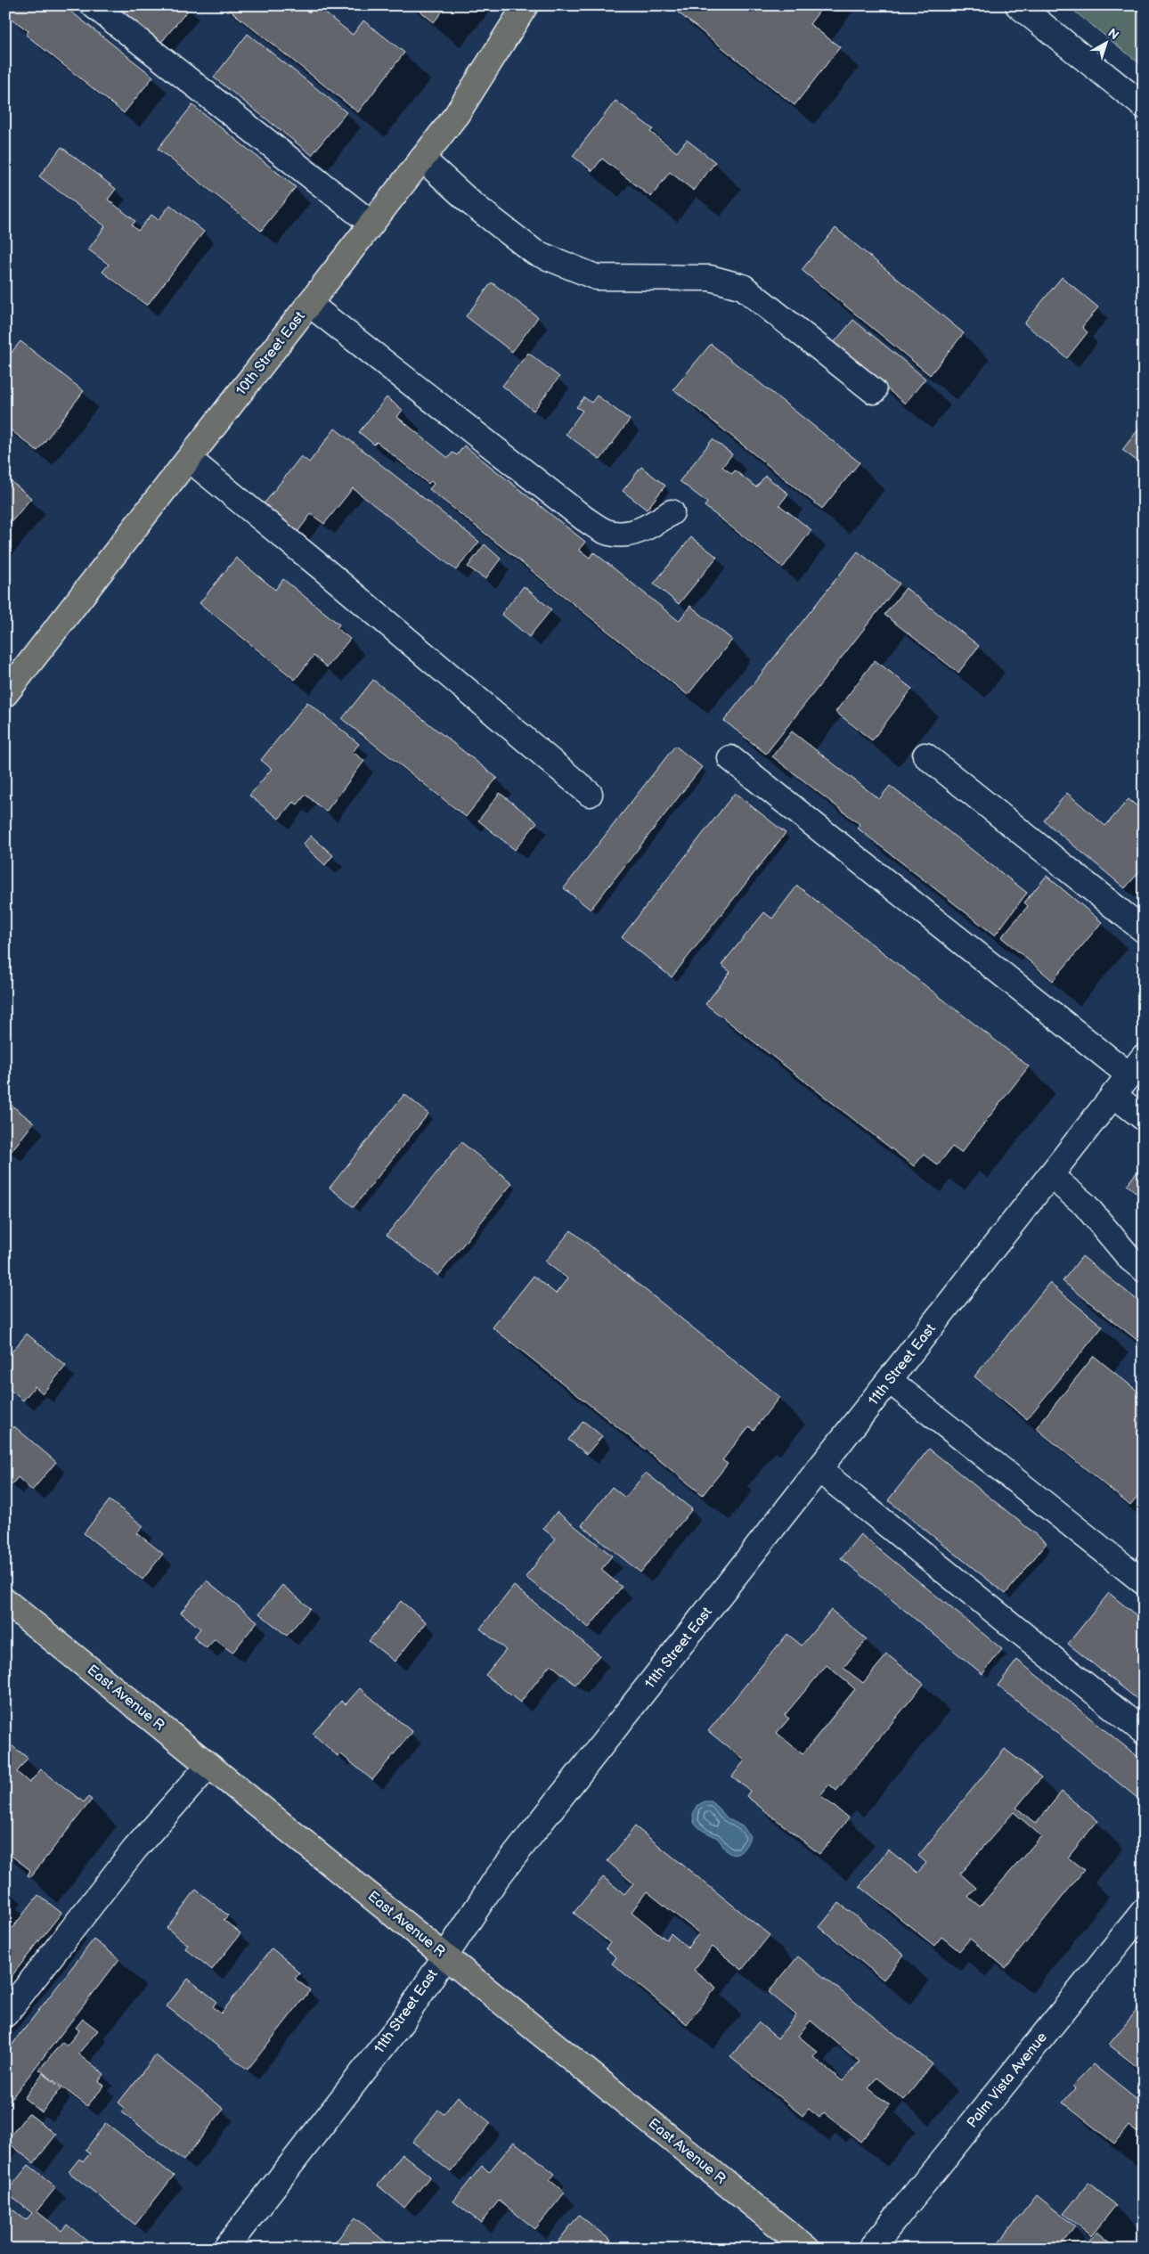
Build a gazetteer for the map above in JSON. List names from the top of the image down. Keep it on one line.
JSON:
{"streets":{"main road":["10th Street East","East Avenue R"],"street":["11th Street East","Palm Vista Avenue"]},"crossings":[["11th Street East","East Avenue R"]],"north":"top right"}
